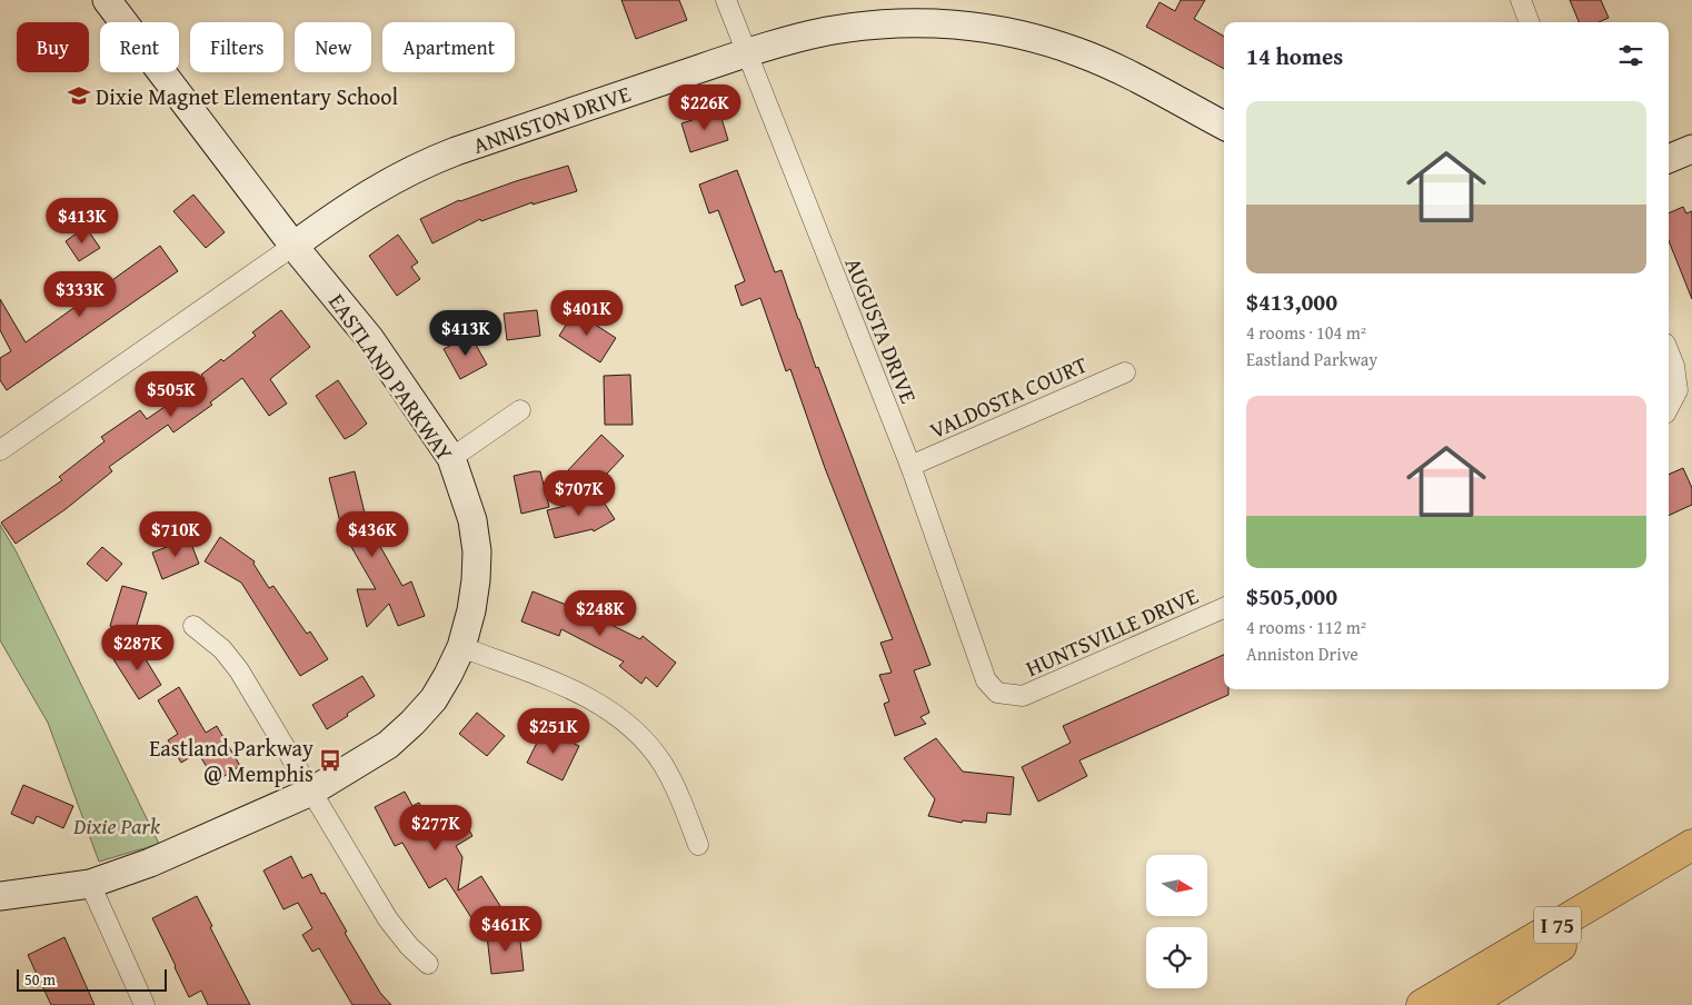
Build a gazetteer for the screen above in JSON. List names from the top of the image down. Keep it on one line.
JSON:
{"streets":{"highway":["I 75"],"street":["ANNISTON DRIVE","AUGUSTA DRIVE","EASTLAND PARKWAY","VALDOSTA COURT","HUNTSVILLE DRIVE"]},"crossings":[["ANNISTON DRIVE","AUGUSTA DRIVE"],["ANNISTON DRIVE","EASTLAND PARKWAY"],["AUGUSTA DRIVE","VALDOSTA COURT"],["AUGUSTA DRIVE","HUNTSVILLE DRIVE"]],"parks":["Dixie Park"],"places":{"school or university":["Dixie Magnet Elementary School"],"bus stop":["Eastland Parkway @ Memphis"]},"scale_bar":"50 m","north":"right","page":{"chip":["Buy","Rent","Filters","New","Apartment"],"heading":"14 homes","price":["$226K","$413K","$333K","$401K","$413K","$505K","$707K","$710K","$436K","$248K","$287K","$251K","$277K","$461K"],"list":[{"name":"$413,000","note":"4 rooms · 104 m² · Eastland Parkway"},{"name":"$505,000","note":"4 rooms · 112 m² · Anniston Drive"}],"scale":"50 m"}}
